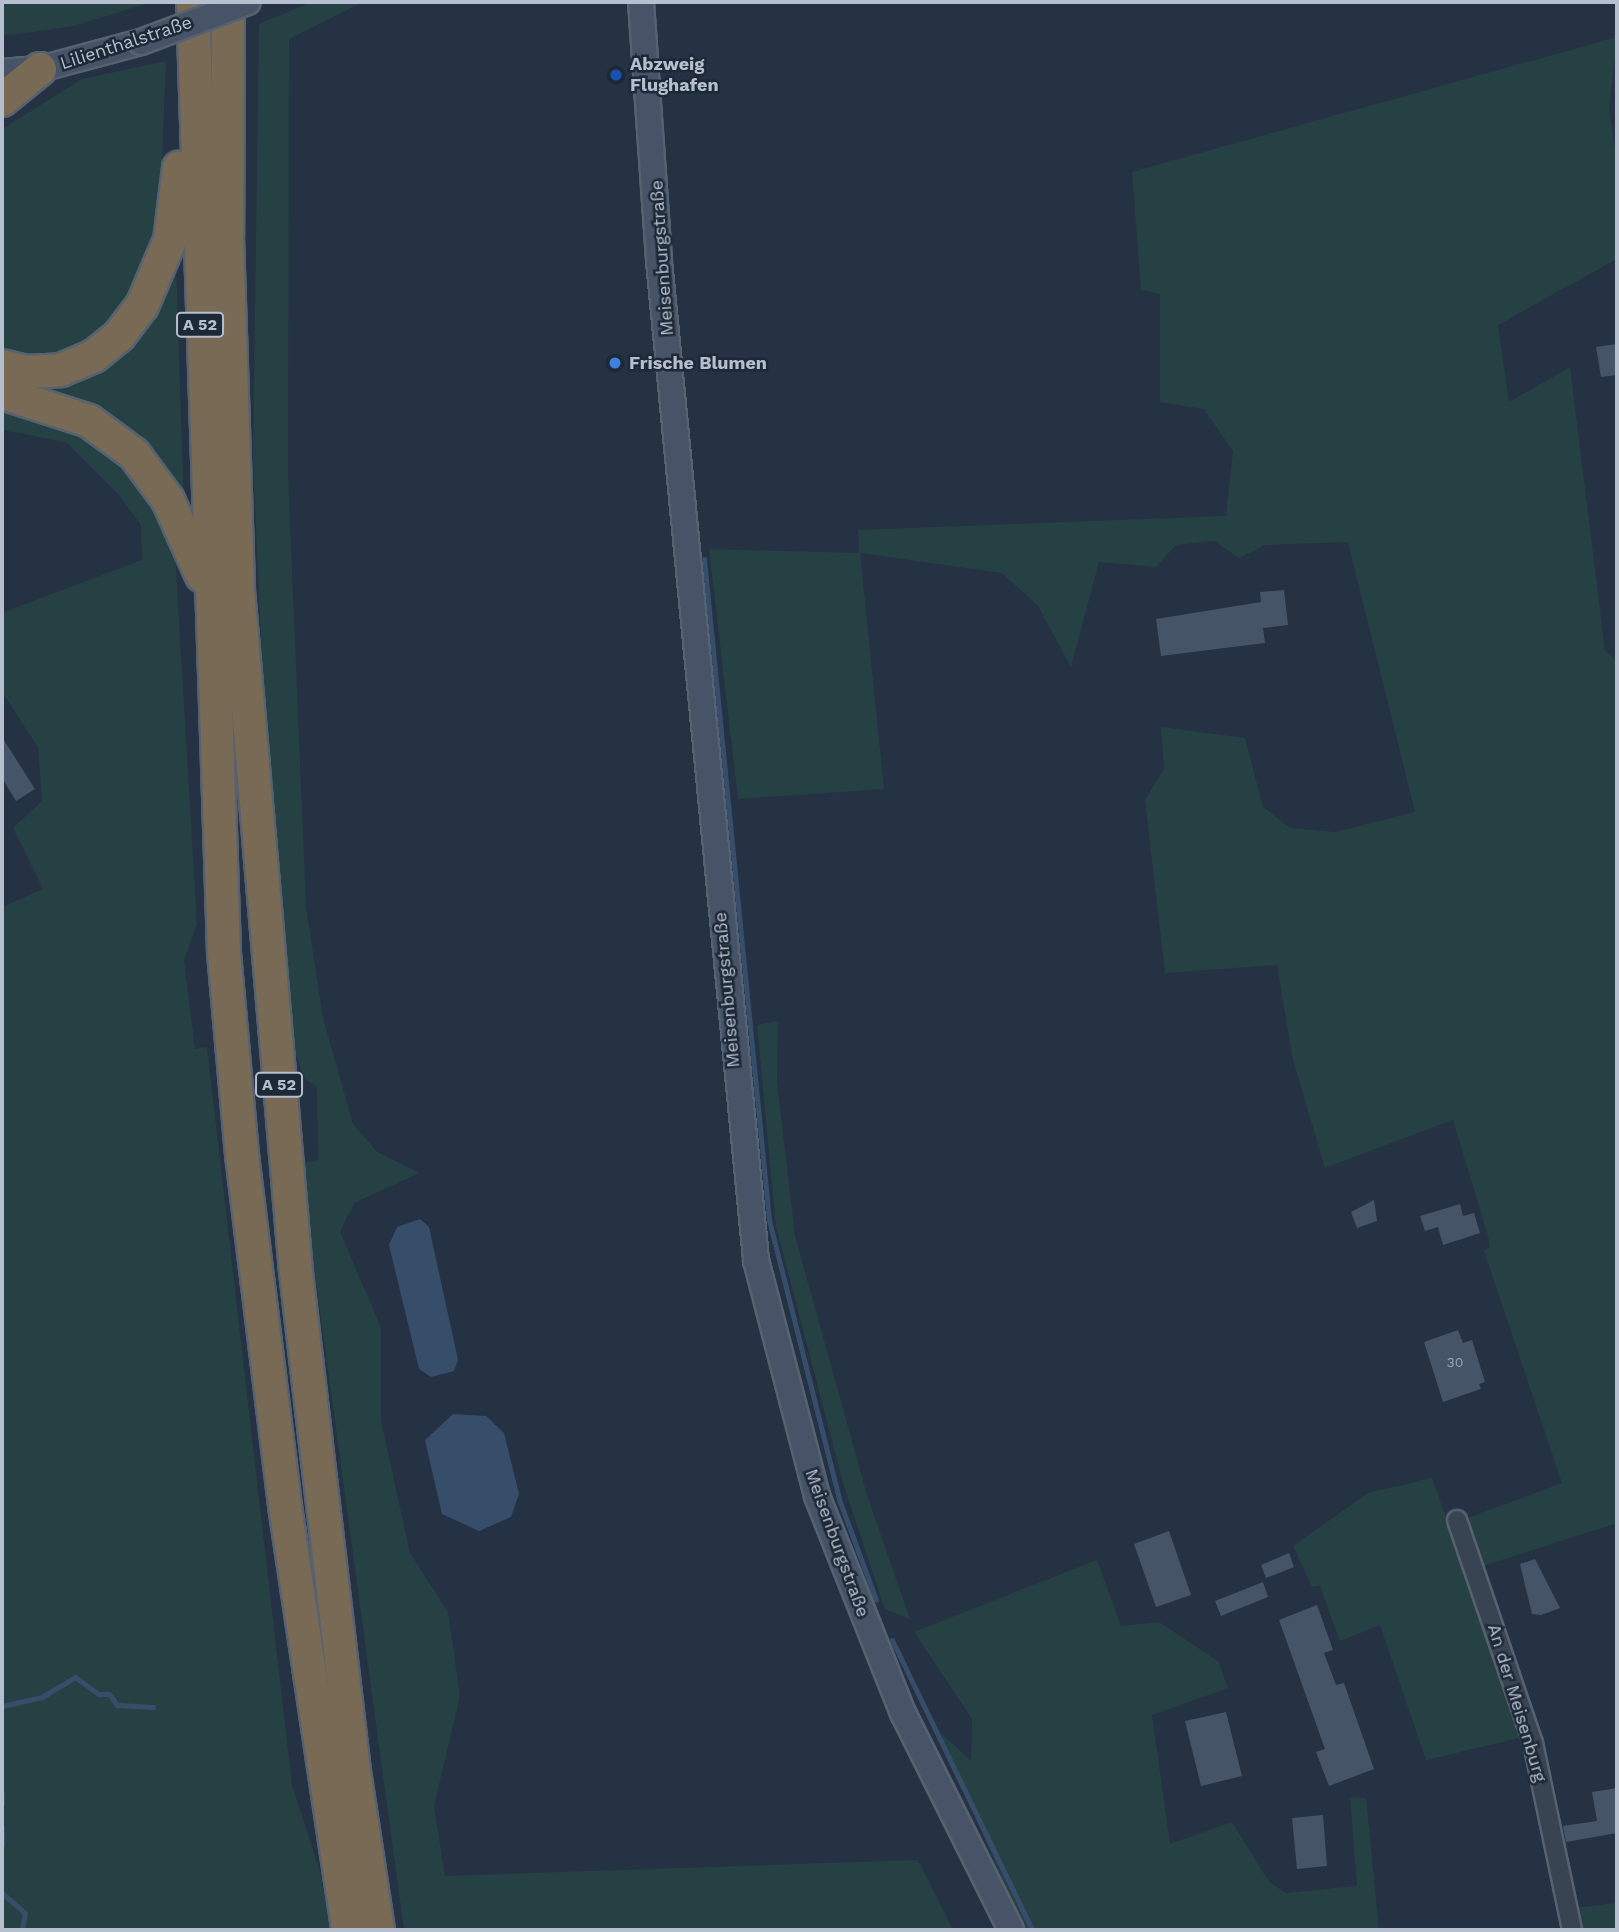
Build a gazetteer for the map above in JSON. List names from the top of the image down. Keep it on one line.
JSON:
{"streets":{"highway":["A 52"],"main road":["Lilienthalstraße","Meisenburgstraße"],"street":["An der Meisenburg"]},"places":["Abzweig Flughafen","Frische Blumen"],"house_numbers":["30"]}
